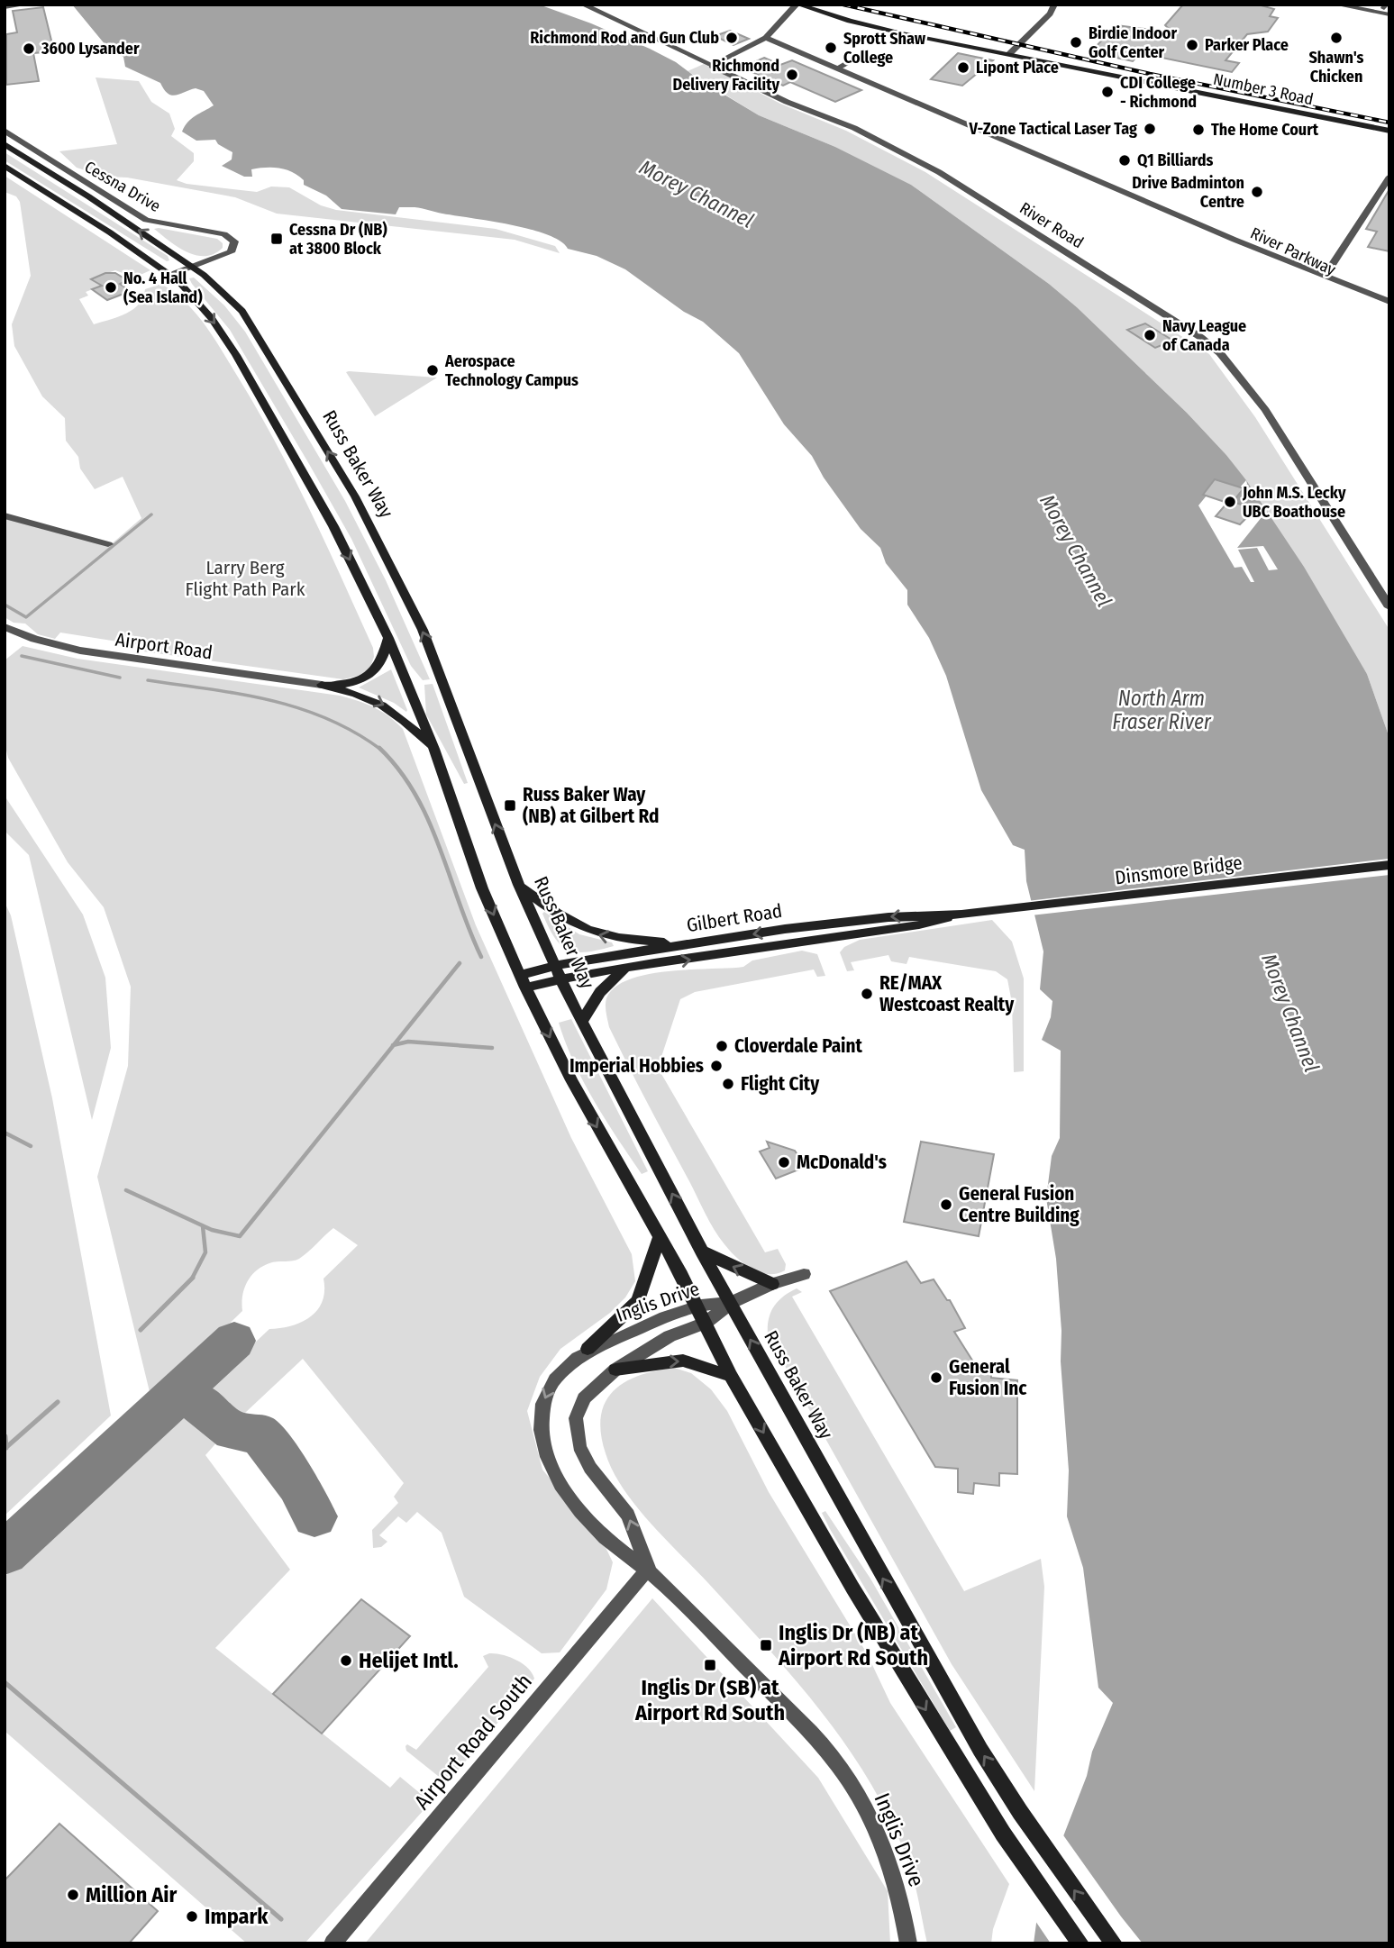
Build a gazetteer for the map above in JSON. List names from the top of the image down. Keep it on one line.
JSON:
{"streets":{"main road":["Number 3 Road","Russ Baker Way","Dinsmore Bridge","Gilbert Road"],"street":["Cessna Drive","River Road","River Parkway","Airport Road","Inglis Drive","Airport Road South"]},"crossings":[["Cessna Drive","Russ Baker Way"],["Russ Baker Way","Gilbert Road"],["Russ Baker Way","Inglis Drive"],["Dinsmore Bridge","Gilbert Road"],["Inglis Drive","Airport Road South"]],"water":["Morey Channel","North Arm Fraser River"],"parks":["Larry Berg Flight Path Park"],"places":{"other":["Richmond Rod and Gun Club","Shawn's Chicken","Birdie Indoor Golf Center","Parker Place","Sprott Shaw College","3600 Lysander","Lipont Place","Richmond Delivery Facility","CDI College - Richmond","V-Zone Tactical Laser Tag","The Home Court","Q1 Billiards","Drive Badminton Centre","No. 4 Hall (Sea Island)","Navy League of Canada","Aerospace Technology Campus","John M.S. Lecky UBC Boathouse","RE/MAX Westcoast Realty","Cloverdale Paint","Imperial Hobbies","Flight City","McDonald's","General Fusion Centre Building","General Fusion Inc","Helijet Intl.","Million Air","Impark"],"transit":["Cessna Dr (NB) at 3800 Block","Russ Baker Way (NB) at Gilbert Rd","Inglis Dr (NB) at Airport Rd South","Inglis Dr (SB) at Airport Rd South"]}}
